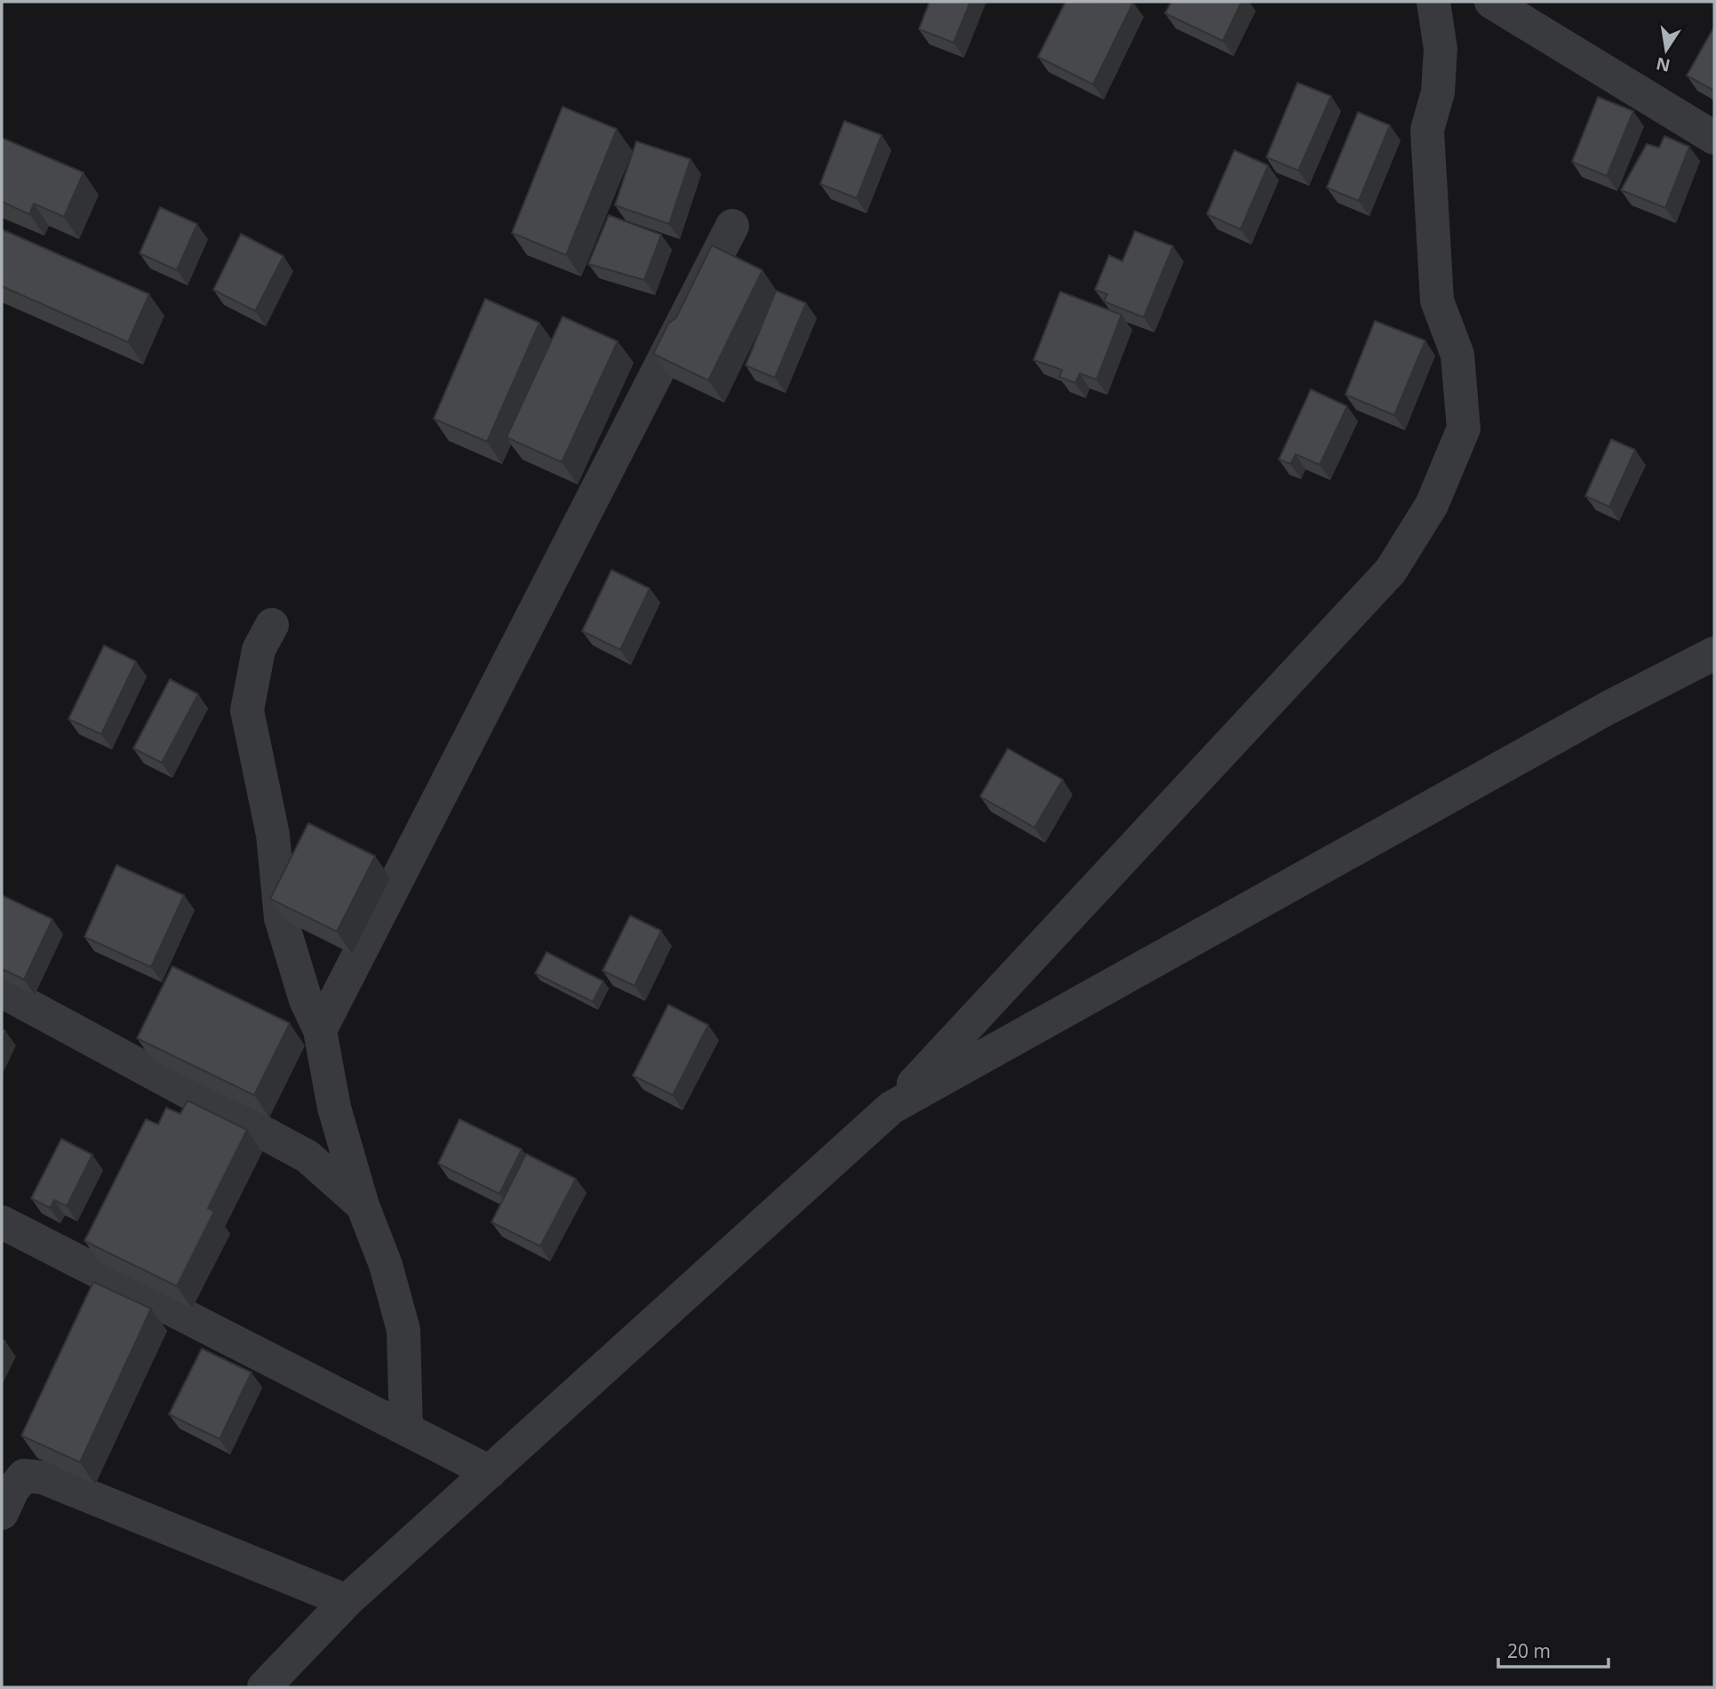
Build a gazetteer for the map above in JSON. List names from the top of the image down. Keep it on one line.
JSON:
{"scale_bar":"20 m","north":"bottom"}
